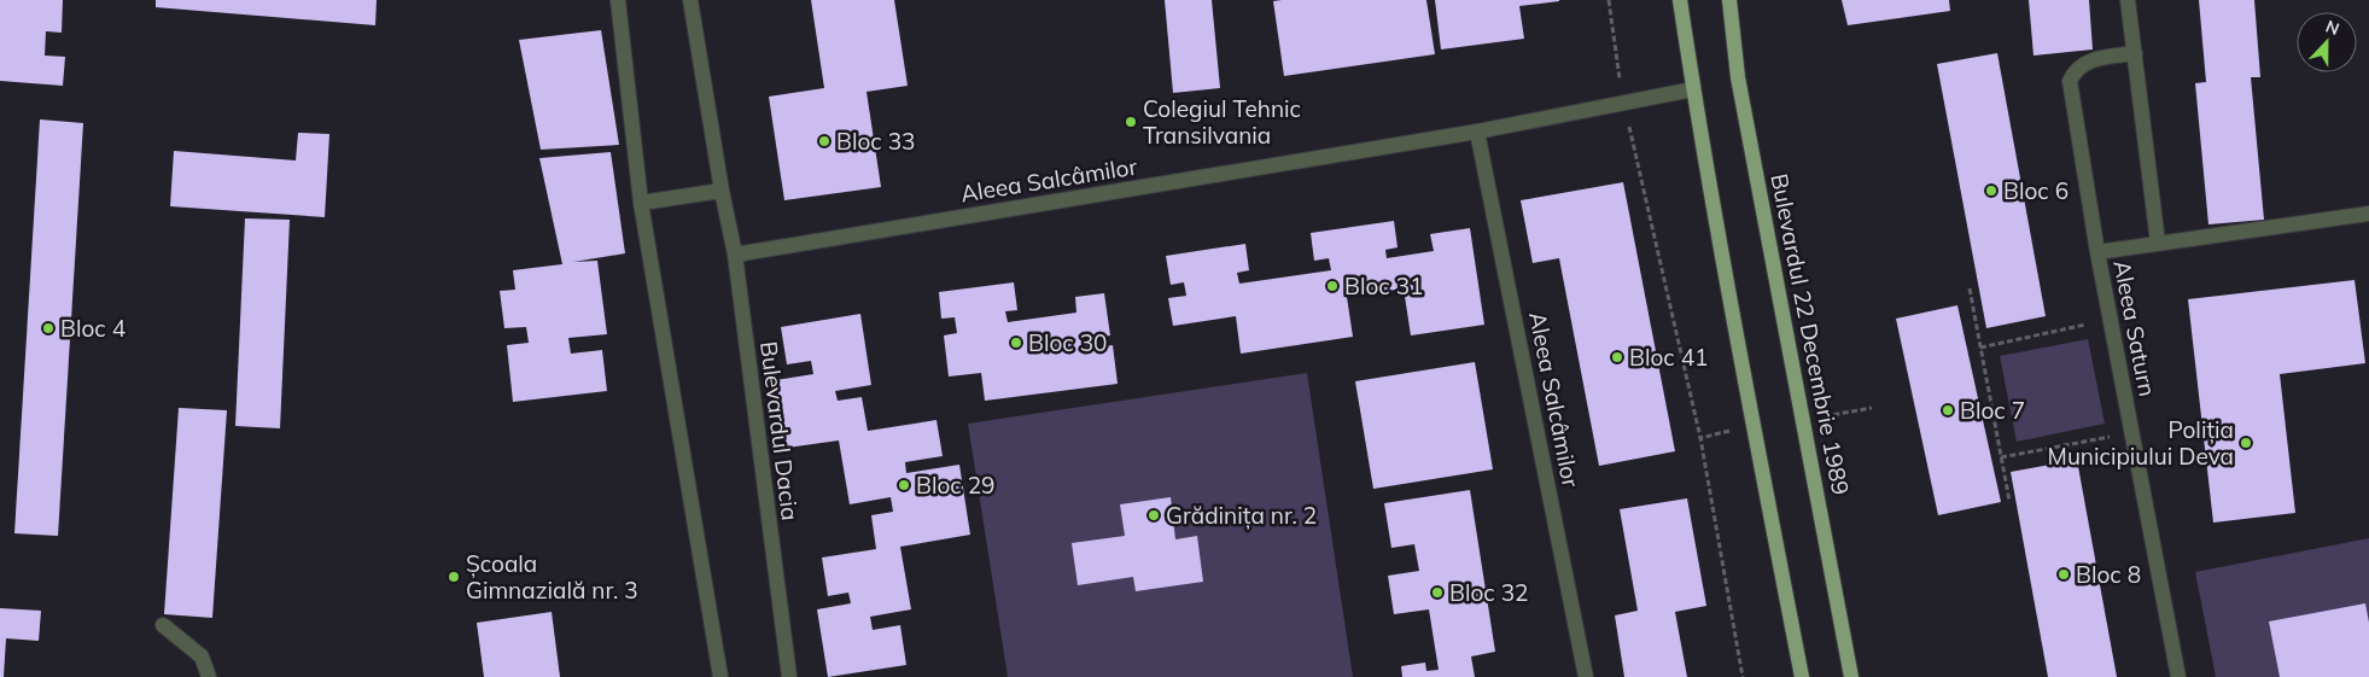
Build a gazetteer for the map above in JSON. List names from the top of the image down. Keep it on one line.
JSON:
{"streets":{"main road":["Bulevardul 22 Decembrie 1989"],"street":["Aleea Salcâmilor","Aleea Saturn","Bulevardul Dacia"]},"crossings":[["Aleea Salcâmilor","Bulevardul Dacia"]],"places":["Colegiul Tehnic Transilvania","Bloc 33","Bloc 6","Bloc 31","Bloc 4","Bloc 30","Bloc 41","Bloc 7","Poliția Municipiului Deva","Bloc 29","Grădinița nr. 2","Bloc 8","Școala Gimnazială nr. 3","Bloc 32"],"north":"top"}
